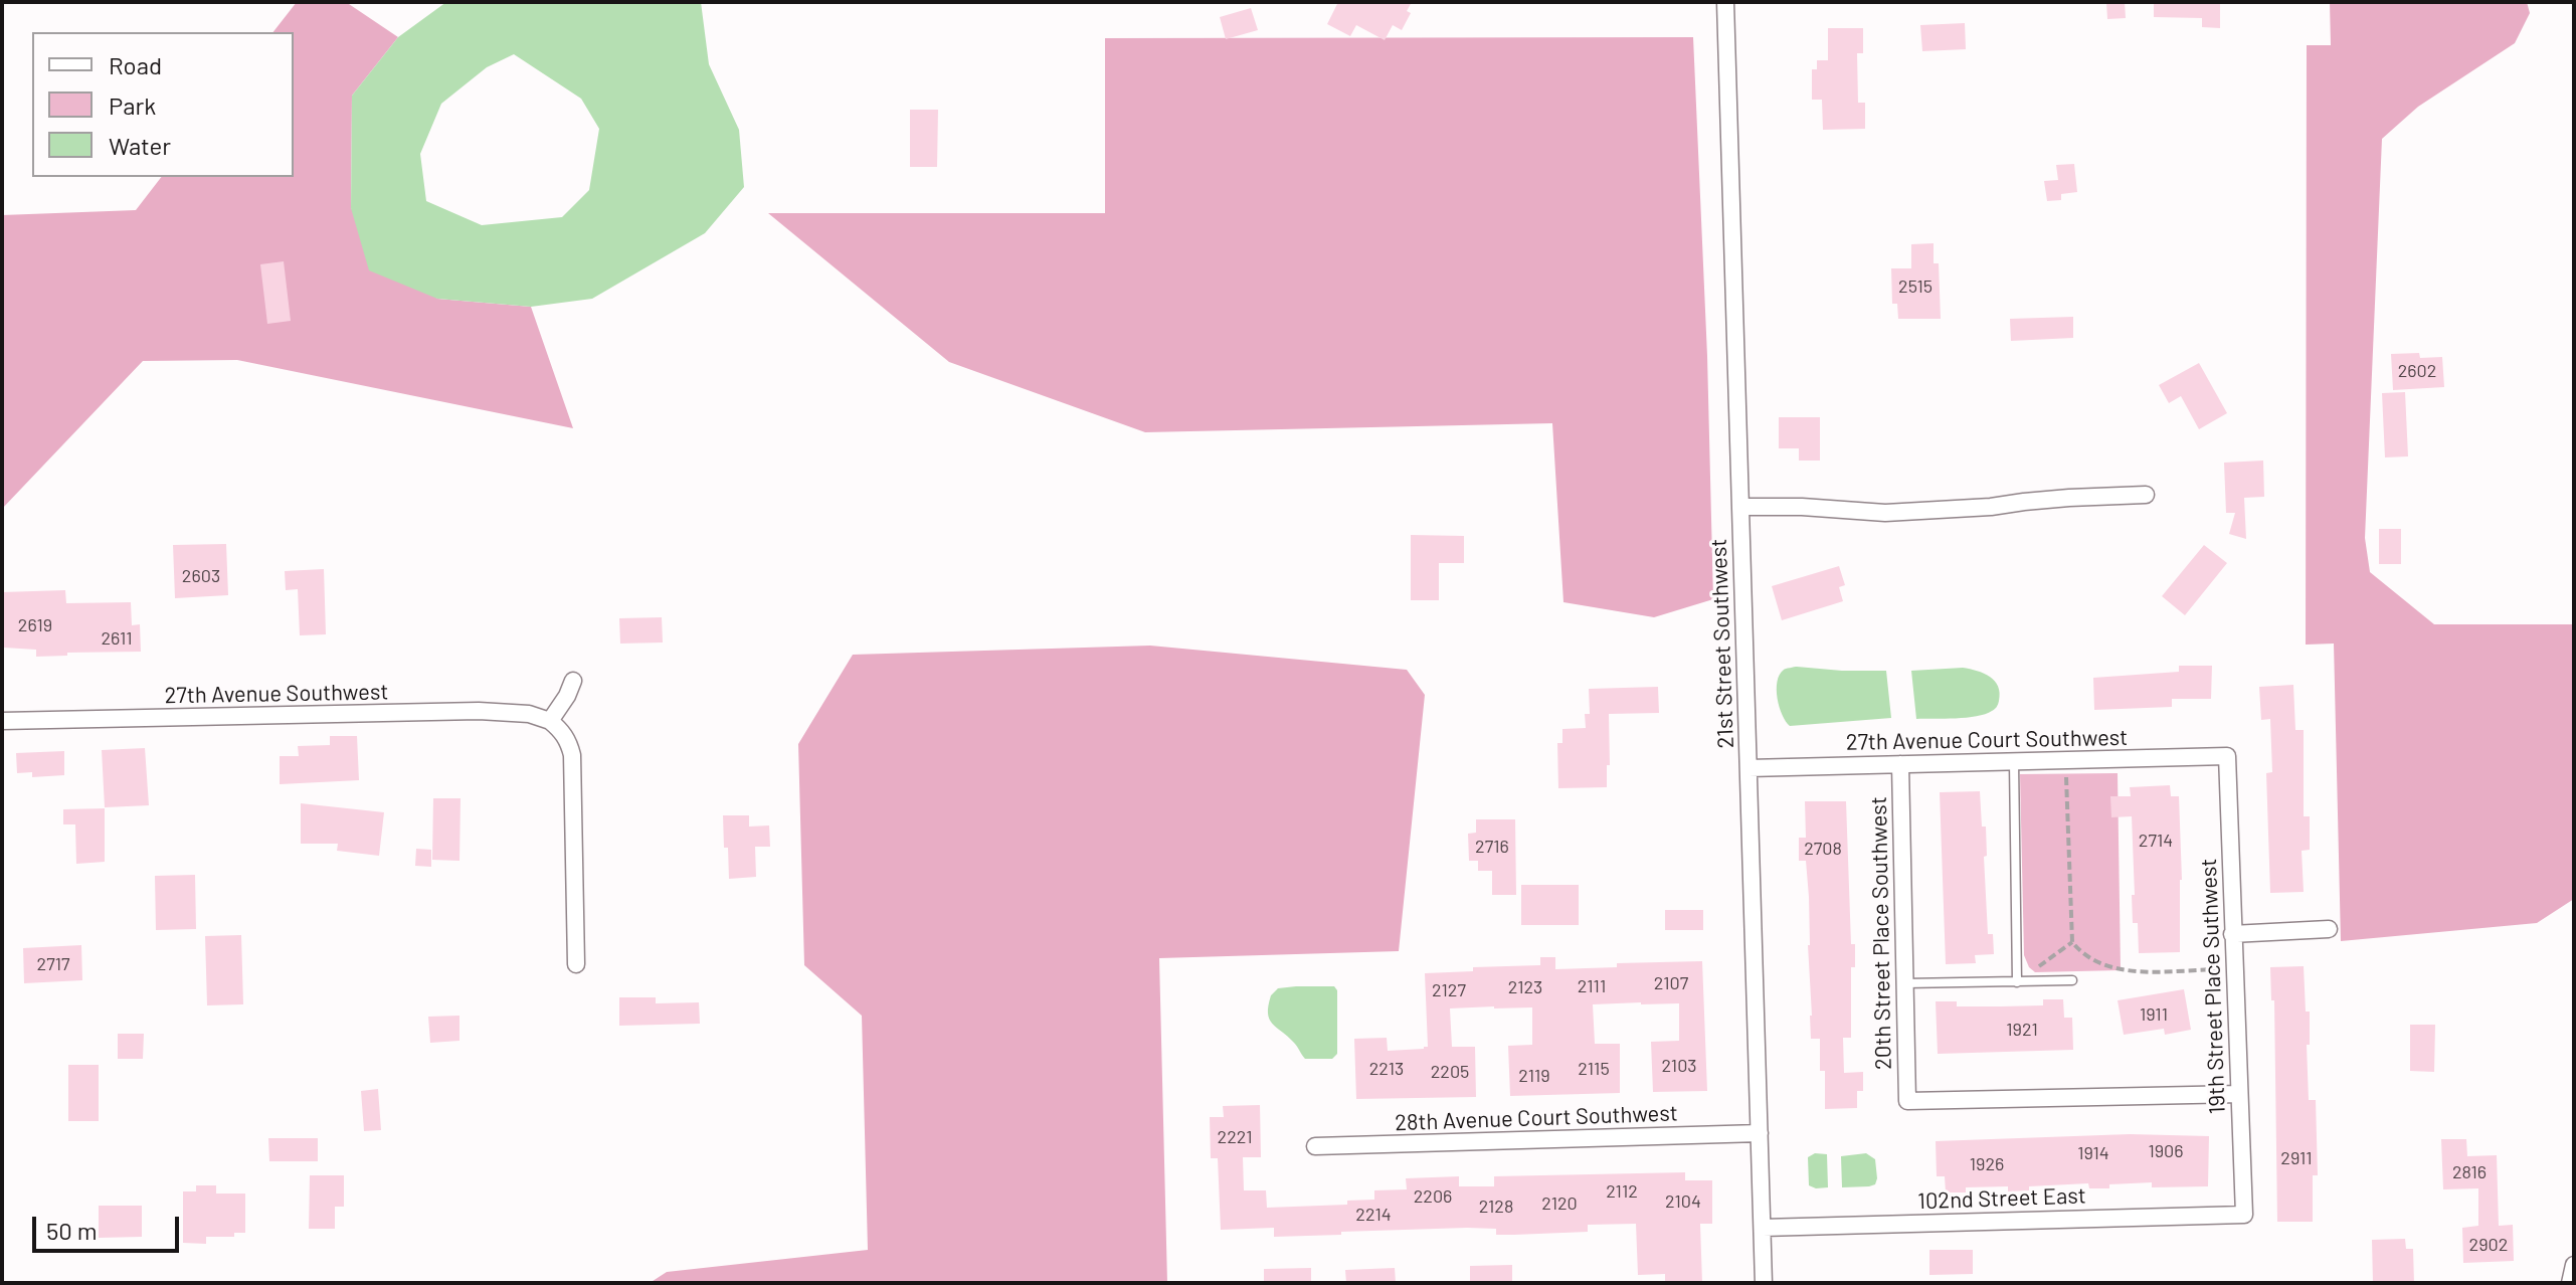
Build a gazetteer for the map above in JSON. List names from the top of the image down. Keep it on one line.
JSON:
{"streets":{"street":["21st Street Southwest","27th Avenue Southwest","27th Avenue Court Southwest","20th Street Place Southwest","19th Street Place Suthwest","28th Avenue Court Southwest","102nd Street East"]},"crossings":[["21st Street Southwest","27th Avenue Court Southwest"],["21st Street Southwest","28th Avenue Court Southwest"],["21st Street Southwest","102nd Street East"],["27th Avenue Court Southwest","20th Street Place Southwest"],["27th Avenue Court Southwest","19th Street Place Suthwest"],["20th Street Place Southwest","19th Street Place Suthwest"],["19th Street Place Suthwest","102nd Street East"]],"house_numbers":["2515","2602","2603","2619","2611","2714","2716","2708","2717","2107","2111","2123","2127","1911","1921","2103","2213","2115","2205","2119","2221","1906","1914","2911","1926","2816","2112","2206","2104","2120","2128","2214","2902"],"legend":["Road","Park","Water"],"scale_bar":"50 m"}
